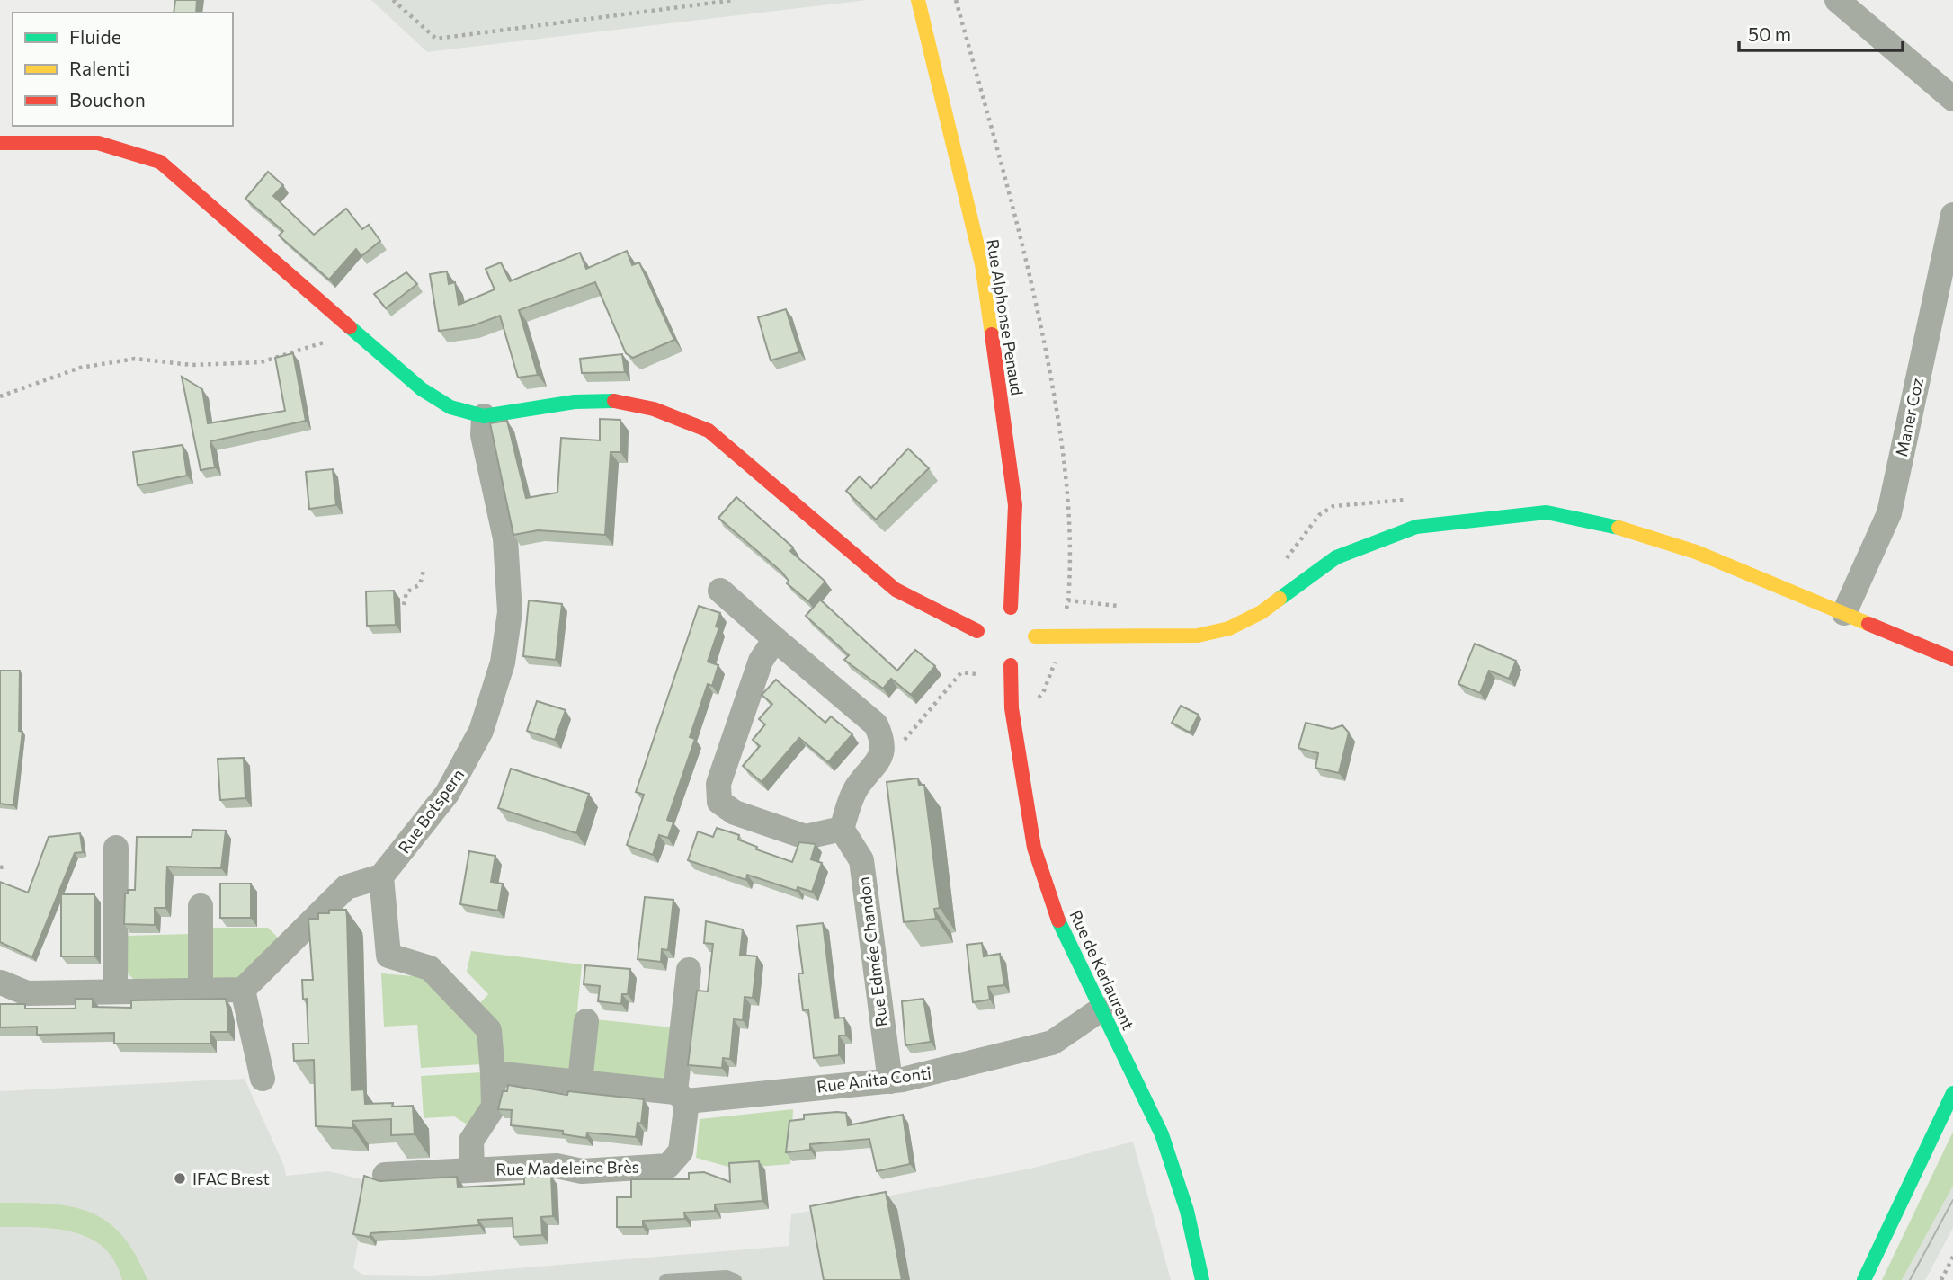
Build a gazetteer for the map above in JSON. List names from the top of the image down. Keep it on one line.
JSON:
{"streets":{"street":["Rue Alphonse Penaud","Maner Coz","Rue Botspern","Rue Edmée Chandon","Rue de Kerlaurent","Rue Anita Conti","Rue Madeleine Brès"]},"crossings":[["Rue Edmée Chandon","Rue Anita Conti"],["Rue de Kerlaurent","Rue Anita Conti"],["Rue Anita Conti","Rue Madeleine Brès"]],"places":["IFAC Brest"],"legend":["Fluide","Ralenti","Bouchon"],"scale_bar":"50 m"}
